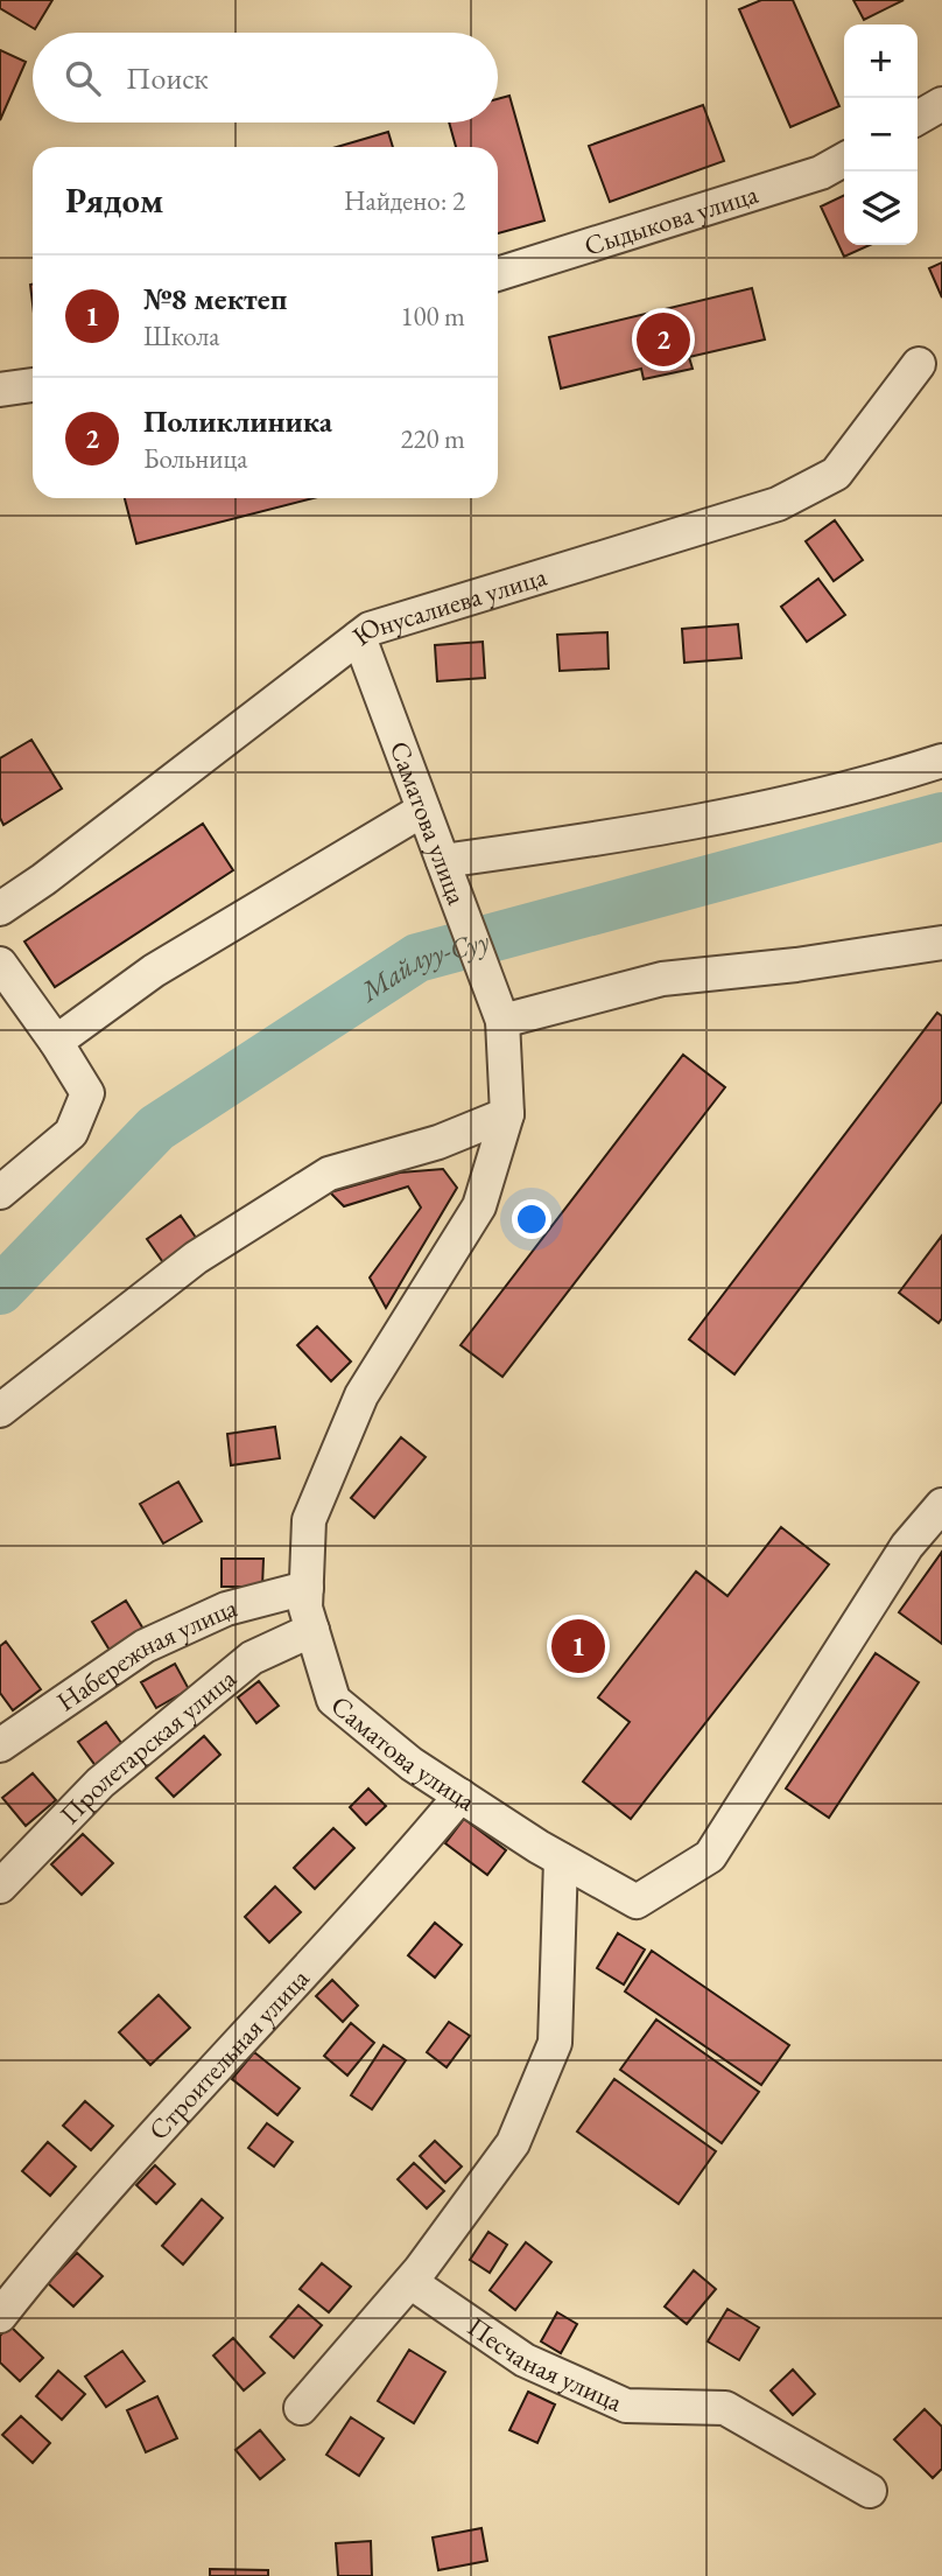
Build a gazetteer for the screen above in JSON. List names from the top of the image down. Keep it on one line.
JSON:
{"streets":{"street":["Сыдыкова улица","Юнусалиева улица","Саматова улица","Набережная улица","Пролетарская улица","Строительная улица","Песчаная улица"]},"crossings":[["Юнусалиева улица","Саматова улица"],["Саматова улица","Набережная улица"],["Саматова улица","Пролетарская улица"],["Саматова улица","Строительная улица"]],"water":["Майлуу-Суу"],"page":{"map_buttons":["+","−"],"search":"Поиск","heading":["Рядом","Найдено: 2"],"list":[{"mark":"1","name":"№8 мектеп","note":"Школа","value":"100 m"},{"mark":"2","name":"Поликлиника","note":"Больница","value":"220 m"}],"pins":["2","1"]}}
